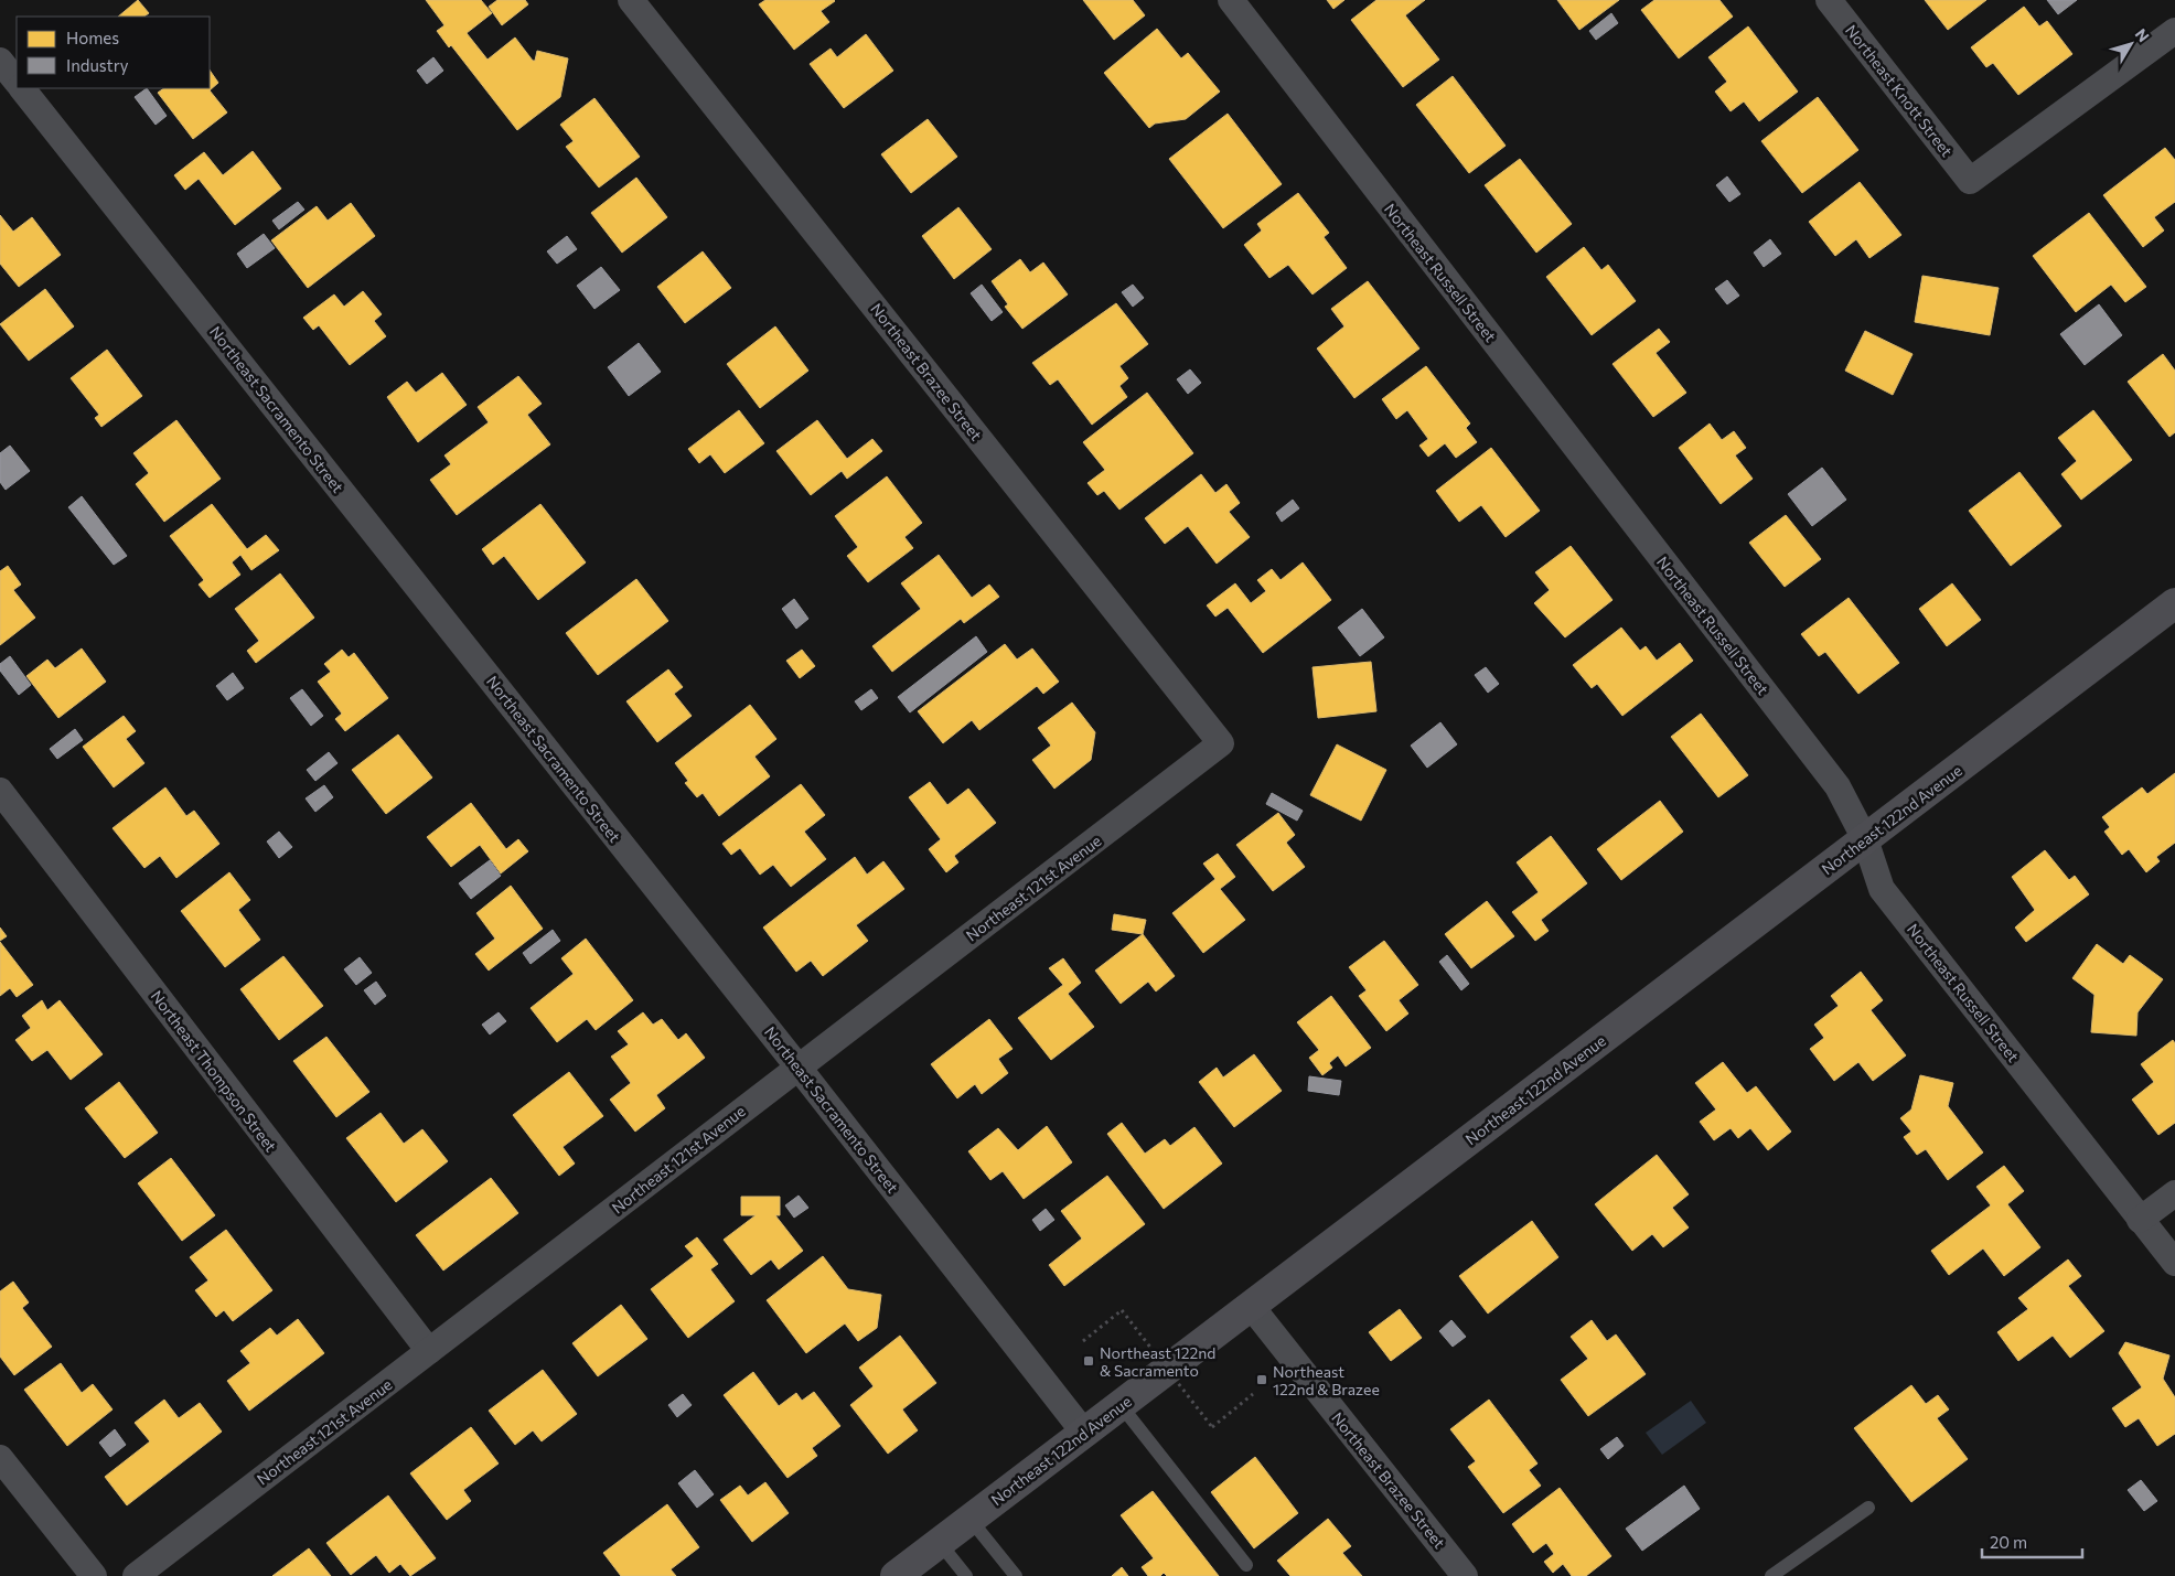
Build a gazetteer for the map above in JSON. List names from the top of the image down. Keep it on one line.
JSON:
{"streets":{"main road":["Northeast 122nd Avenue"],"street":["Northeast Knott Street","Northeast Russell Street","Northeast Brazee Street","Northeast Sacramento Street","Northeast 121st Avenue","Northeast Thompson Street"]},"crossings":[["Northeast Russell Street","Northeast 122nd Avenue"],["Northeast Brazee Street","Northeast 122nd Avenue"],["Northeast Brazee Street","Northeast 121st Avenue"],["Northeast Sacramento Street","Northeast 122nd Avenue"],["Northeast Sacramento Street","Northeast 121st Avenue"],["Northeast 121st Avenue","Northeast Thompson Street"]],"places":{"transit":["Northeast 122nd & Sacramento","Northeast 122nd & Brazee"]},"legend":["Homes","Industry"],"scale_bar":"20 m","north":"top right"}
